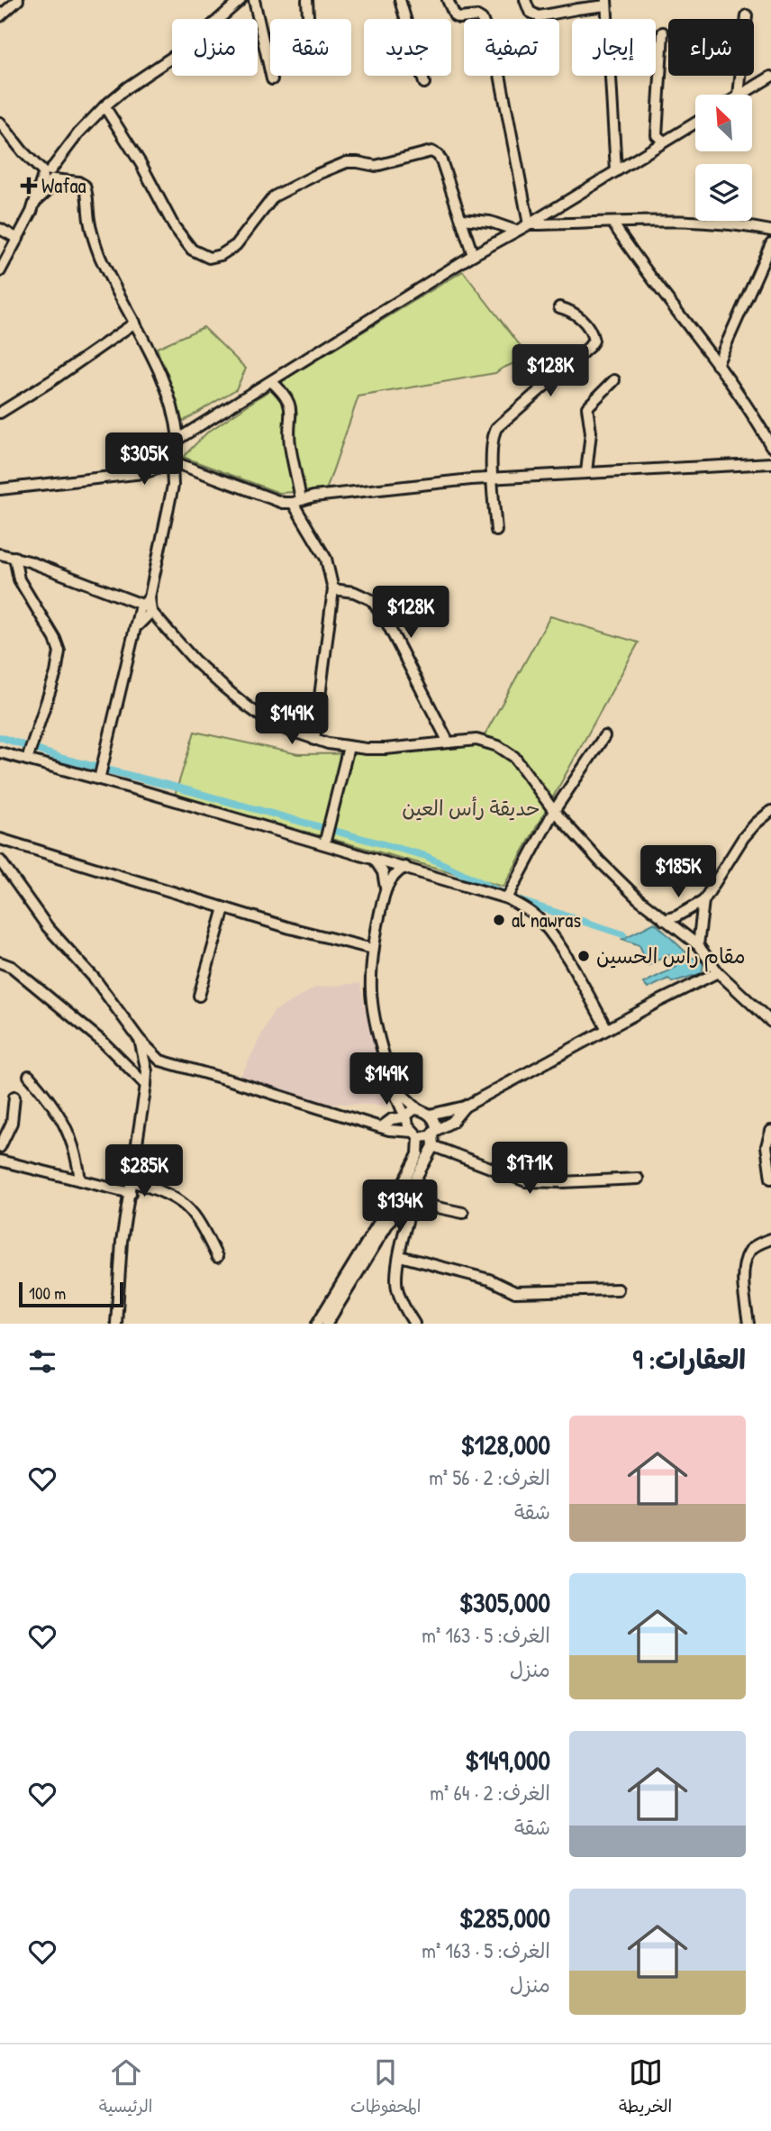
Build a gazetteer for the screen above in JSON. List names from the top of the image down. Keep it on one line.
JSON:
{"parks":["حديقة رأس العين"],"places":{"health":["Wafaa"],"other":["al nawras","مقام راس الحسين"]},"scale_bar":"100 m","north":"top left","page":{"chip":["شراء","إيجار","تصفية","جديد","شقة","منزل"],"price":["$128K","$305K","$128K","$149K","$185K","$149K","$171K","$285K","$134K"],"scale":"100 m","heading":"العقارات: 9","list":[{"name":"$128,000","note":"الغرف: 2 · 56 m² · شقة"},{"name":"$305,000","note":"الغرف: 5 · 163 m² · منزل"},{"name":"$149,000","note":"الغرف: 2 · 64 m² · شقة"},{"name":"$285,000","note":"الغرف: 5 · 163 m² · منزل"}],"tabs":["الخريطة","المحفوظات","الرئيسية"]}}
